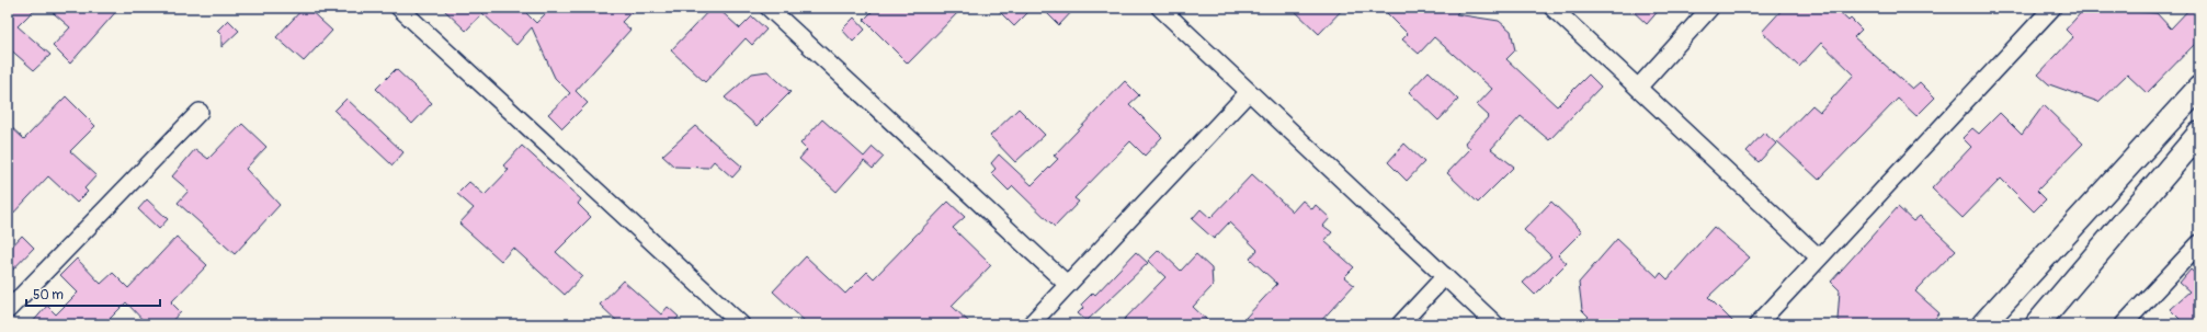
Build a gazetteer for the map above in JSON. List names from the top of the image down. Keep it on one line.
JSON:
{"scale_bar":"50 m"}
